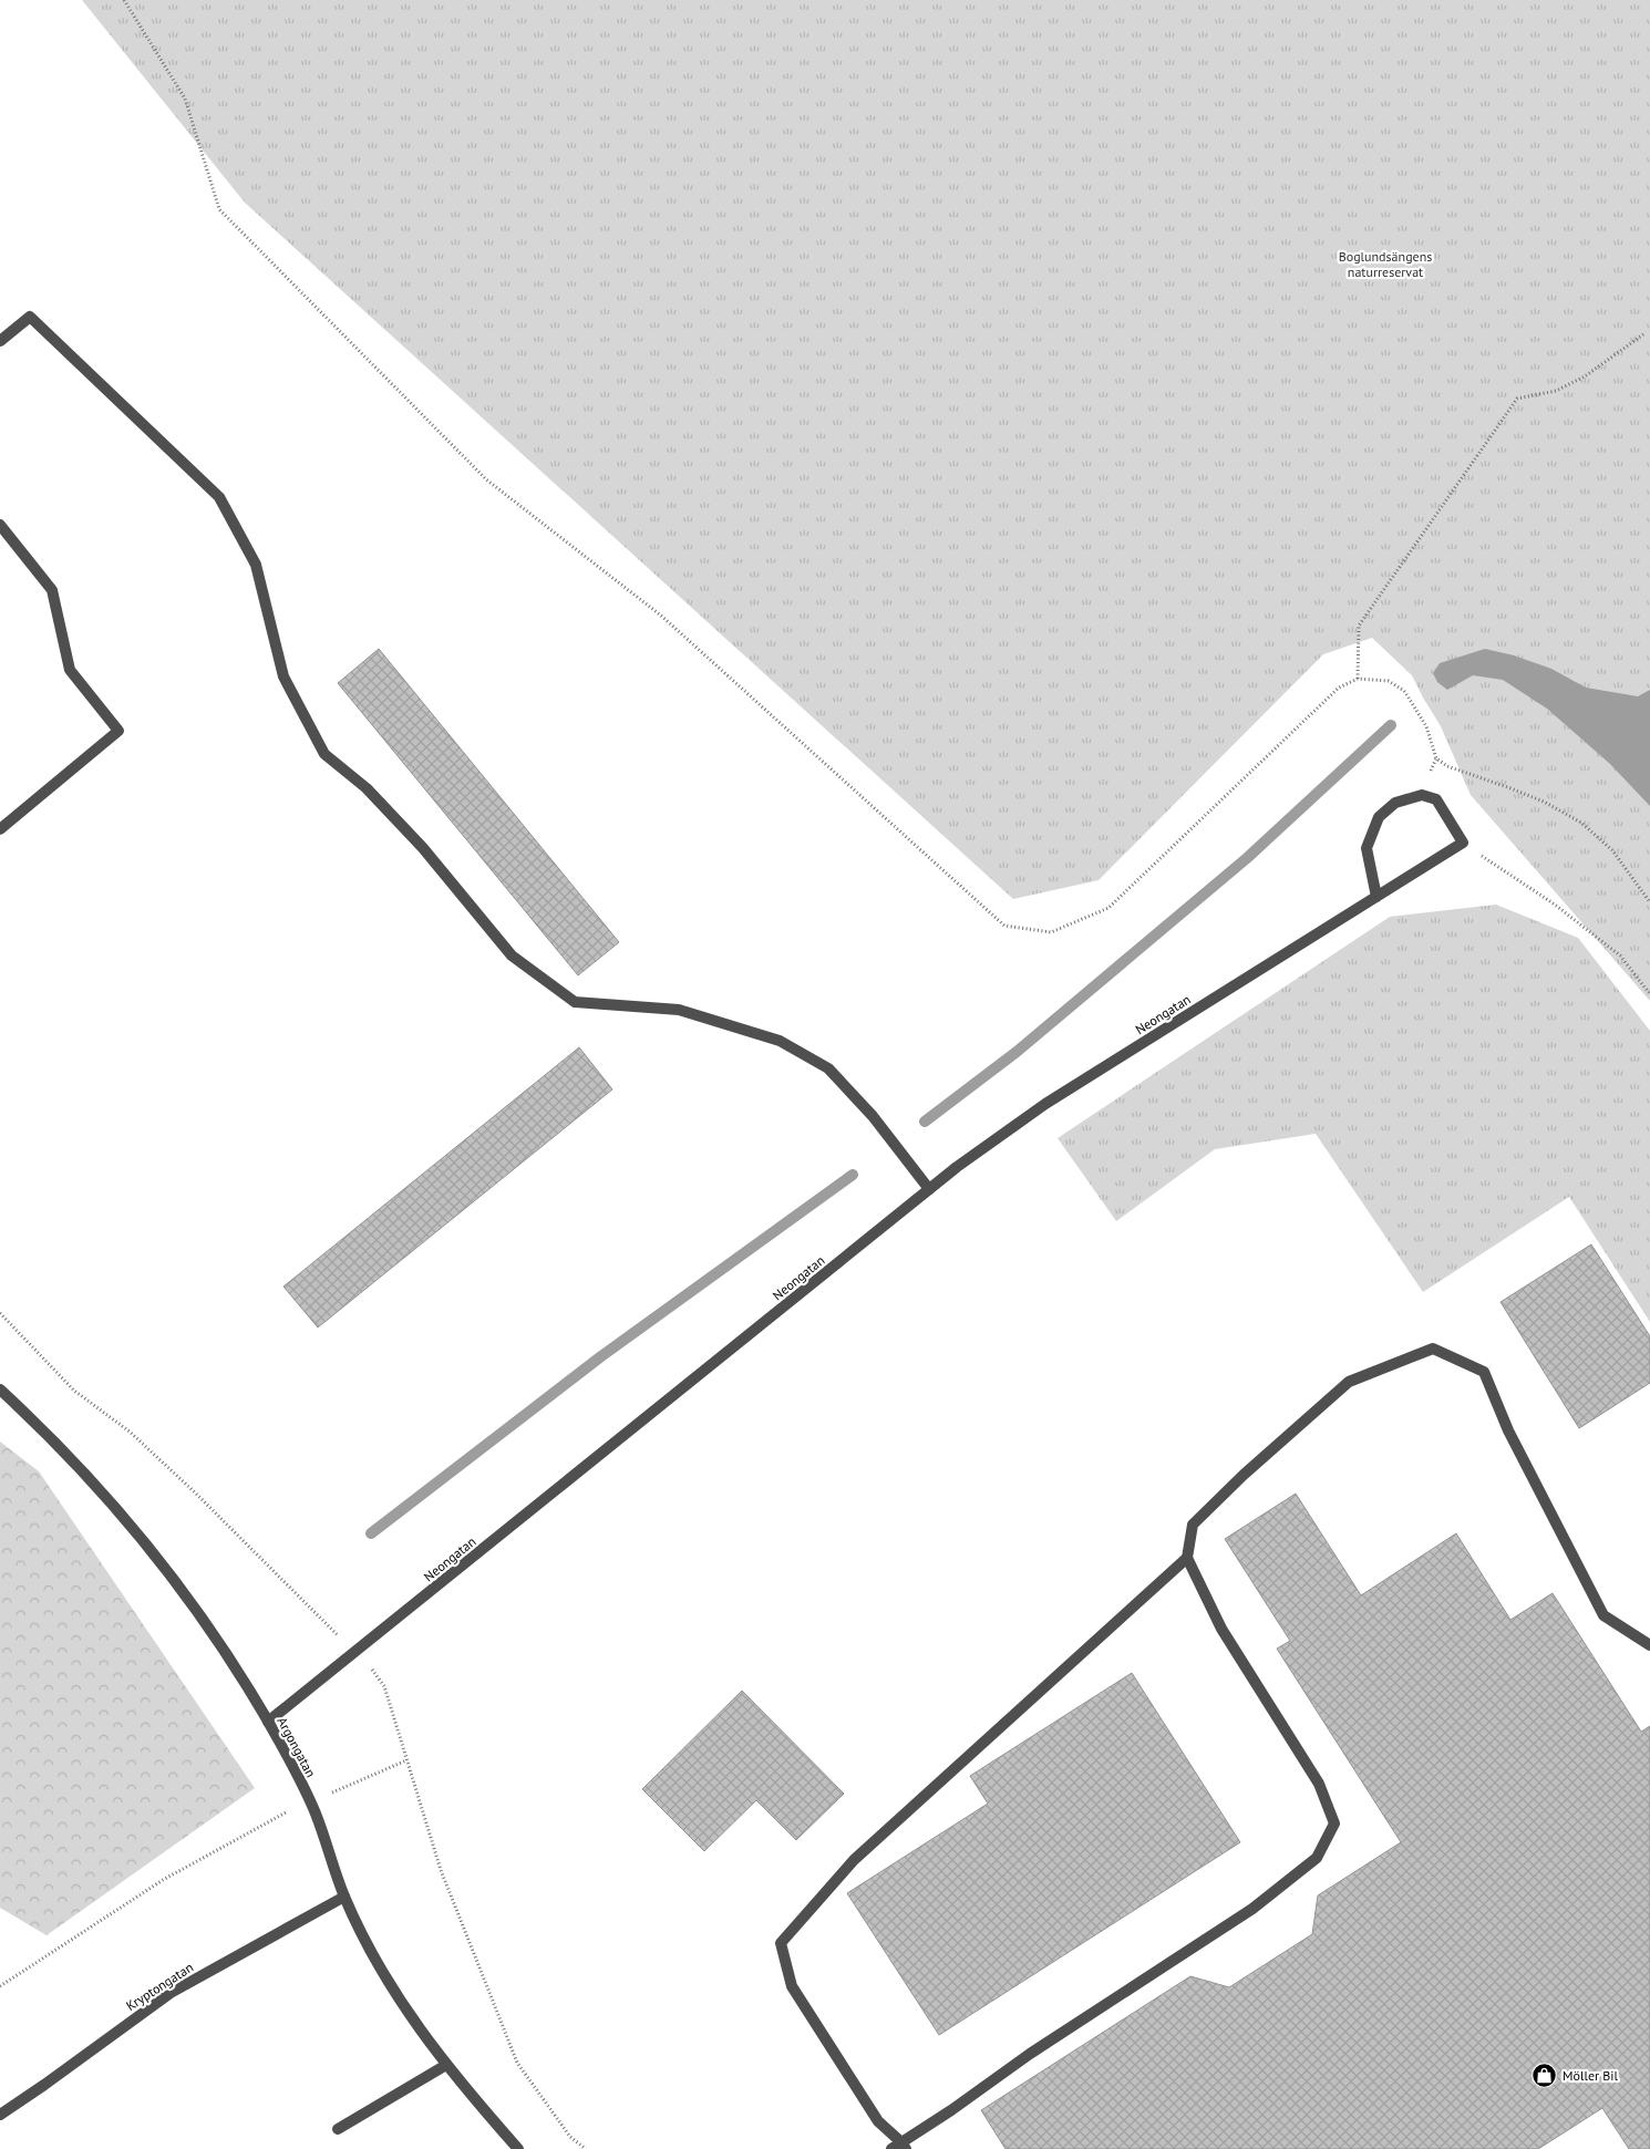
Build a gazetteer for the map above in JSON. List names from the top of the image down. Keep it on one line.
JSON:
{"streets":{"street":["Neongatan","Argongatan","Kryptongatan"]},"crossings":[["Neongatan","Argongatan"],["Argongatan","Kryptongatan"]],"parks":["Boglundsängens naturreservat"],"places":{"shop":["Möller Bil"]}}
